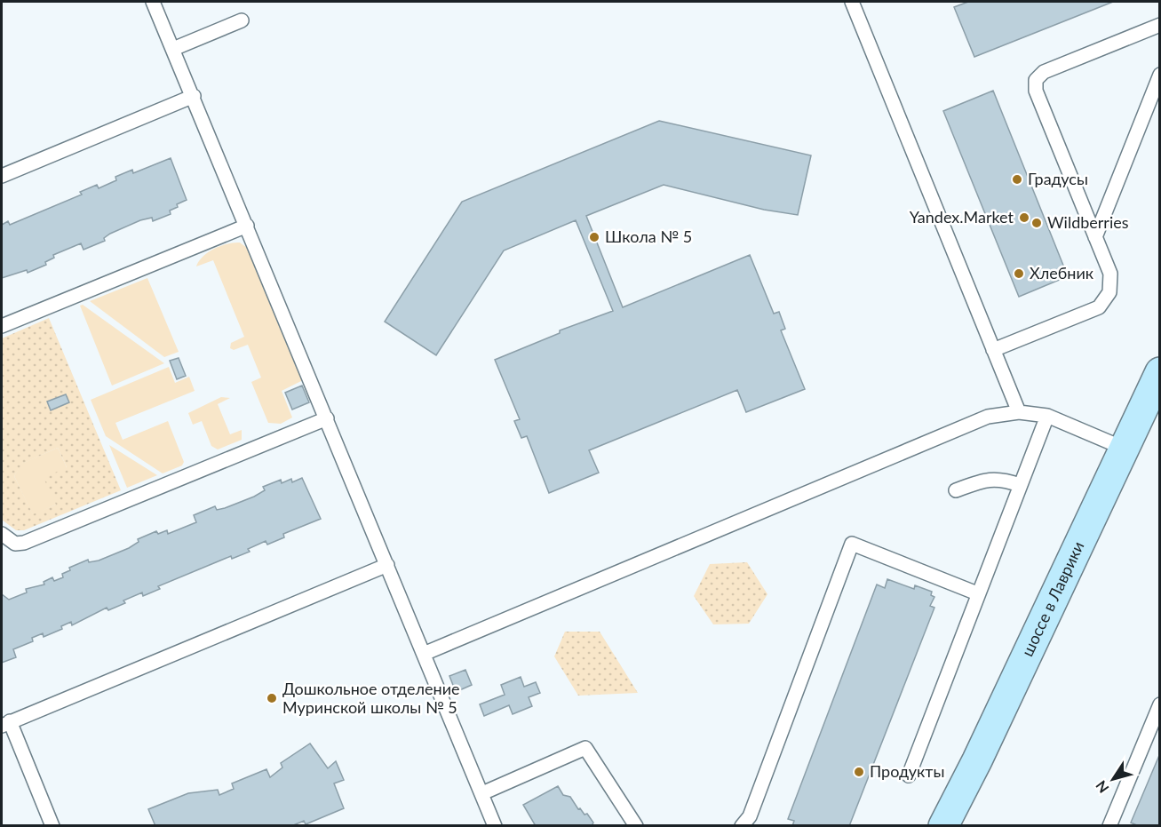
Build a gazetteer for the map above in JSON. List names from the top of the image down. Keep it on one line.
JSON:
{"streets":{"street":["шоссе в Лаврики"]},"places":["Градусы","Yandex.Market","Wildberries","Школа № 5","Хлебник","Дошкольное отделение Муринской школы № 5","Продукты"],"north":"bottom left"}
